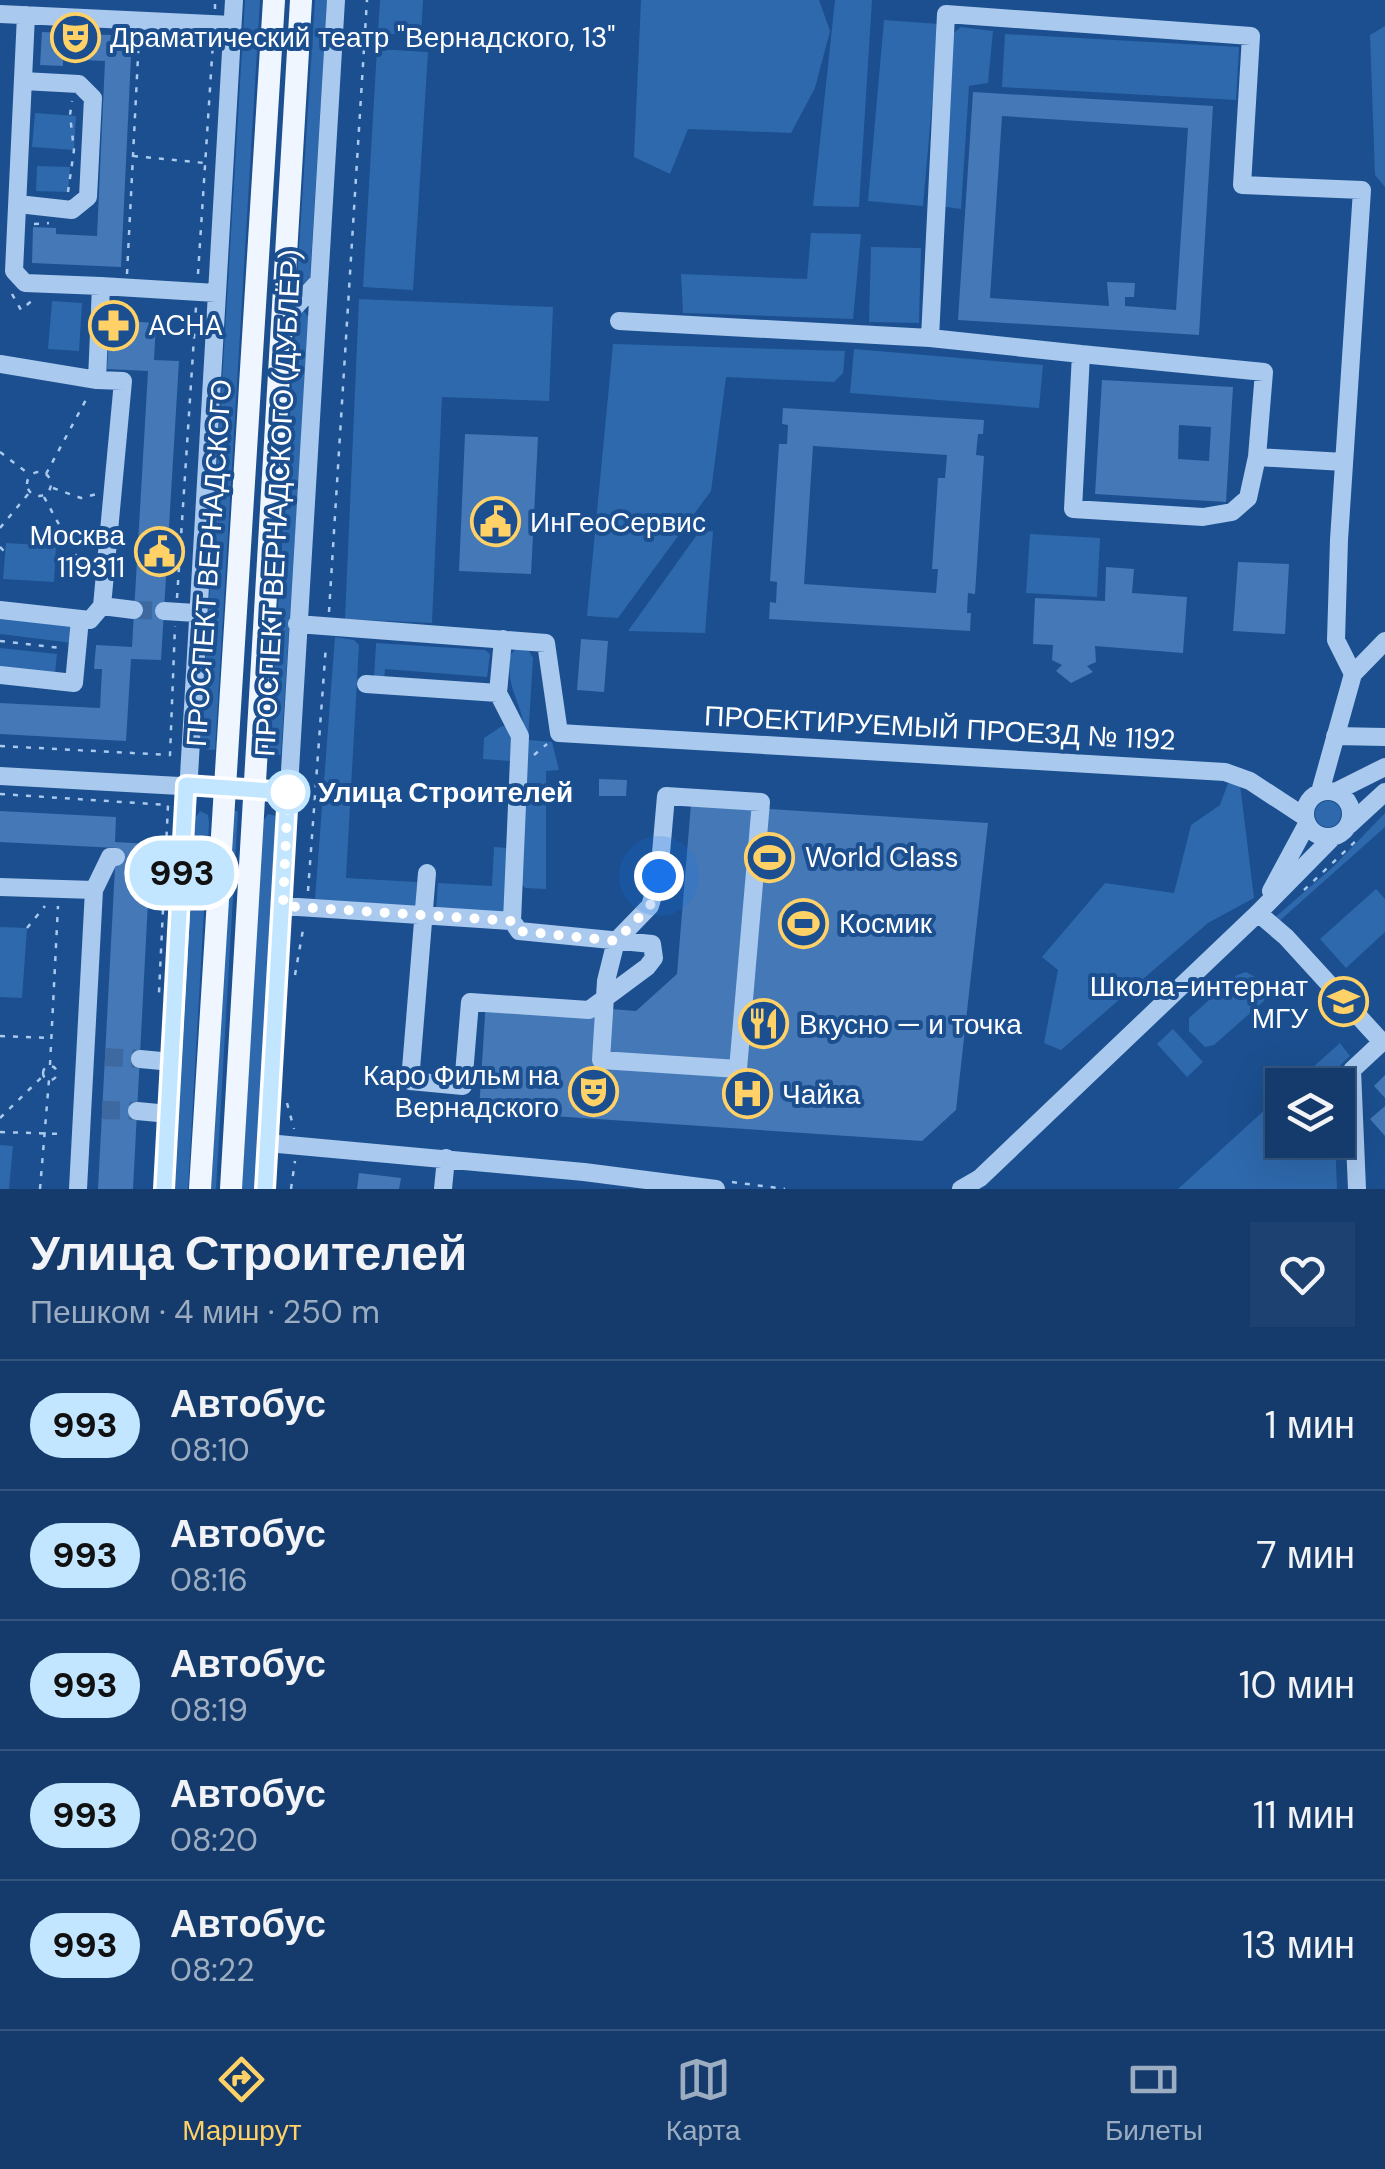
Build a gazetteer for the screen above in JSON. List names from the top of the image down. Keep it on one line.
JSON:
{"streets":{"main road":["ПРОСПЕКТ ВЕРНАДСКОГО"],"street":["ПРОСПЕКТ ВЕРНАДСКОГО (ДУБЛЁР)","ПРОЕКТИРУЕМЫЙ ПРОЕЗД № 1192"]},"places":{"theatre":["Драматический театр \"Вернадского, 13\"","Каро Фильм на Вернадского"],"pharmacy":["ACHA"],"public building":["ИнГеоСервис","Москва 119311"],"other":["Улица Строителей"],"sports":["World Class","Космик"],"school or university":["Школа-интернат МГУ"],"restaurant":["Вкусно — и точка"],"hospital":["Чайка"]},"lines":["bus line 993"],"page":{"on_map":"993","heading":["Улица Строителей","Пешком · 4 мин · 250 m"],"list":[{"mark":"993","name":"Автобус","note":"08:10","value":"1 мин"},{"mark":"993","name":"Автобус","note":"08:16","value":"7 мин"},{"mark":"993","name":"Автобус","note":"08:19","value":"10 мин"},{"mark":"993","name":"Автобус","note":"08:20","value":"11 мин"},{"mark":"993","name":"Автобус","note":"08:22","value":"13 мин"}],"tabs":["Маршрут","Карта","Билеты"]}}
